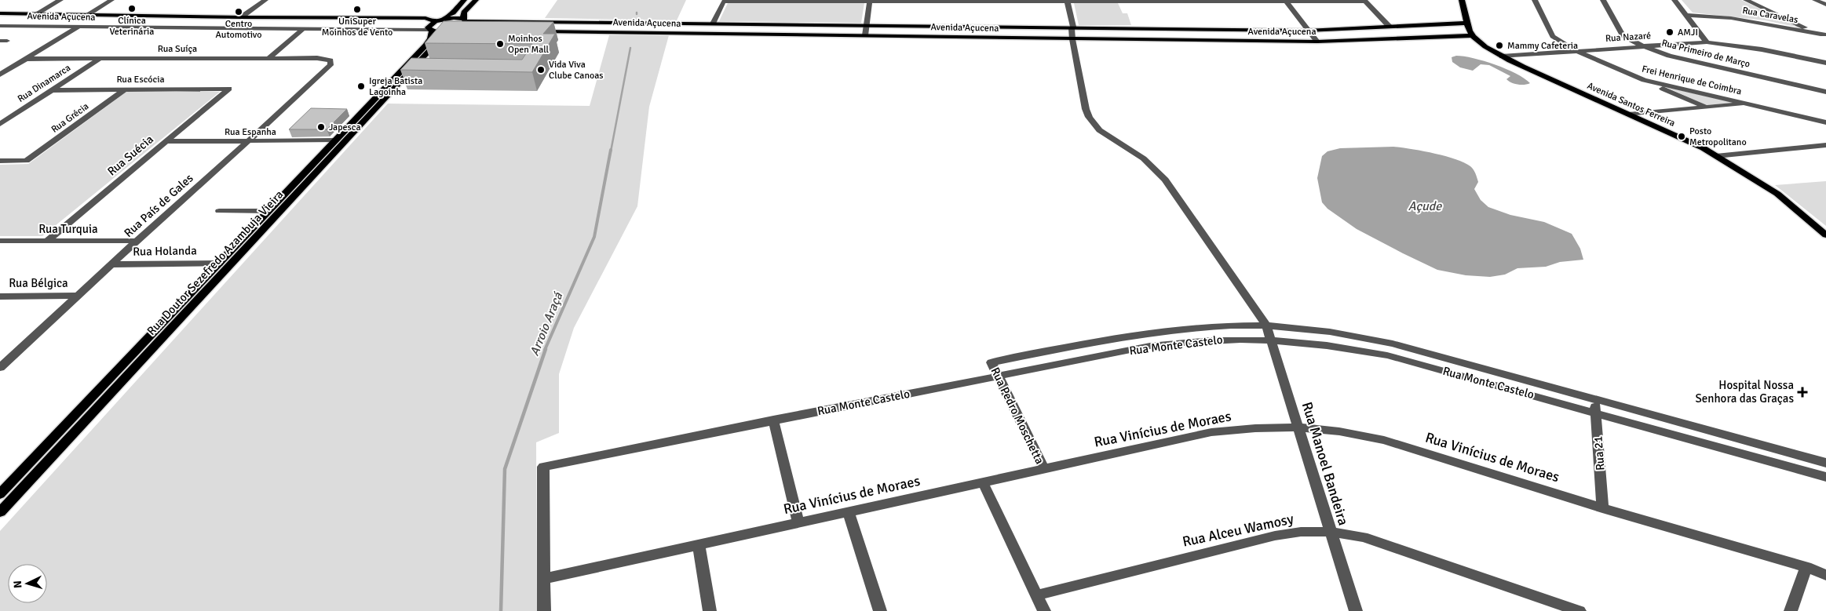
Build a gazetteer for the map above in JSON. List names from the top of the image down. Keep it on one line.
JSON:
{"streets":{"main road":["Avenida Açucena","Avenida Santos Ferreira","Rua Doutor Sezefredo Azambuja Vieira"],"street":["Rua Caravelas","Rua Nazaré","Rua Suíça","Rua Primeiro de Março","Rua Escócia","Frei Henrique de Coimbra","Rua Dinamarca","Rua Grécia","Rua Espanha","Rua Suécia","Rua País de Gales","Rua Turquia","Rua Holanda","Rua Bélgica","Rua Monte Castelo","Rua Pedro Moschetta","Rua Vinícius de Moraes","Rua 21","Rua Manoel Bandeira","Rua Alceu Wamosy"]},"crossings":[["Avenida Açucena","Avenida Santos Ferreira"],["Avenida Açucena","Rua Doutor Sezefredo Azambuja Vieira"],["Avenida Açucena","Rua Manoel Bandeira"],["Rua Nazaré","Rua Primeiro de Março"],["Rua Nazaré","Frei Henrique de Coimbra"],["Rua Nazaré","Avenida Santos Ferreira"],["Rua Suíça","Rua Dinamarca"],["Rua Suíça","Rua País de Gales"],["Rua Escócia","Rua Dinamarca"],["Rua Escócia","Rua Grécia"],["Rua Escócia","Rua Suécia"],["Rua Espanha","Rua Suécia"],["Rua Espanha","Rua País de Gales"],["Rua Espanha","Rua Doutor Sezefredo Azambuja Vieira"],["Rua Suécia","Rua Turquia"],["Rua País de Gales","Rua Turquia"],["Rua País de Gales","Rua Holanda"],["Rua País de Gales","Rua Bélgica"],["Rua Holanda","Rua Doutor Sezefredo Azambuja Vieira"],["Rua Monte Castelo","Rua Pedro Moschetta"],["Rua Monte Castelo","Rua Vinícius de Moraes"],["Rua Monte Castelo","Rua 21"],["Rua Monte Castelo","Rua Manoel Bandeira"],["Rua Pedro Moschetta","Rua Vinícius de Moraes"],["Rua Vinícius de Moraes","Rua 21"],["Rua Vinícius de Moraes","Rua Manoel Bandeira"],["Rua Manoel Bandeira","Rua Alceu Wamosy"]],"water":["Açude","Arroio Araçá"],"places":{"other":["Clínica Veterinária","UniSuper Moinhos de Vento","Centro Automotivo","AMJI","Moinhos Open Mall","Mammy Cafeteria","Vida Viva Clube Canoas","Igreja Batista Lagoinha","Japesca","Posto Metropolitano"],"health":["Hospital Nossa Senhora das Graças"]},"north":"left"}
